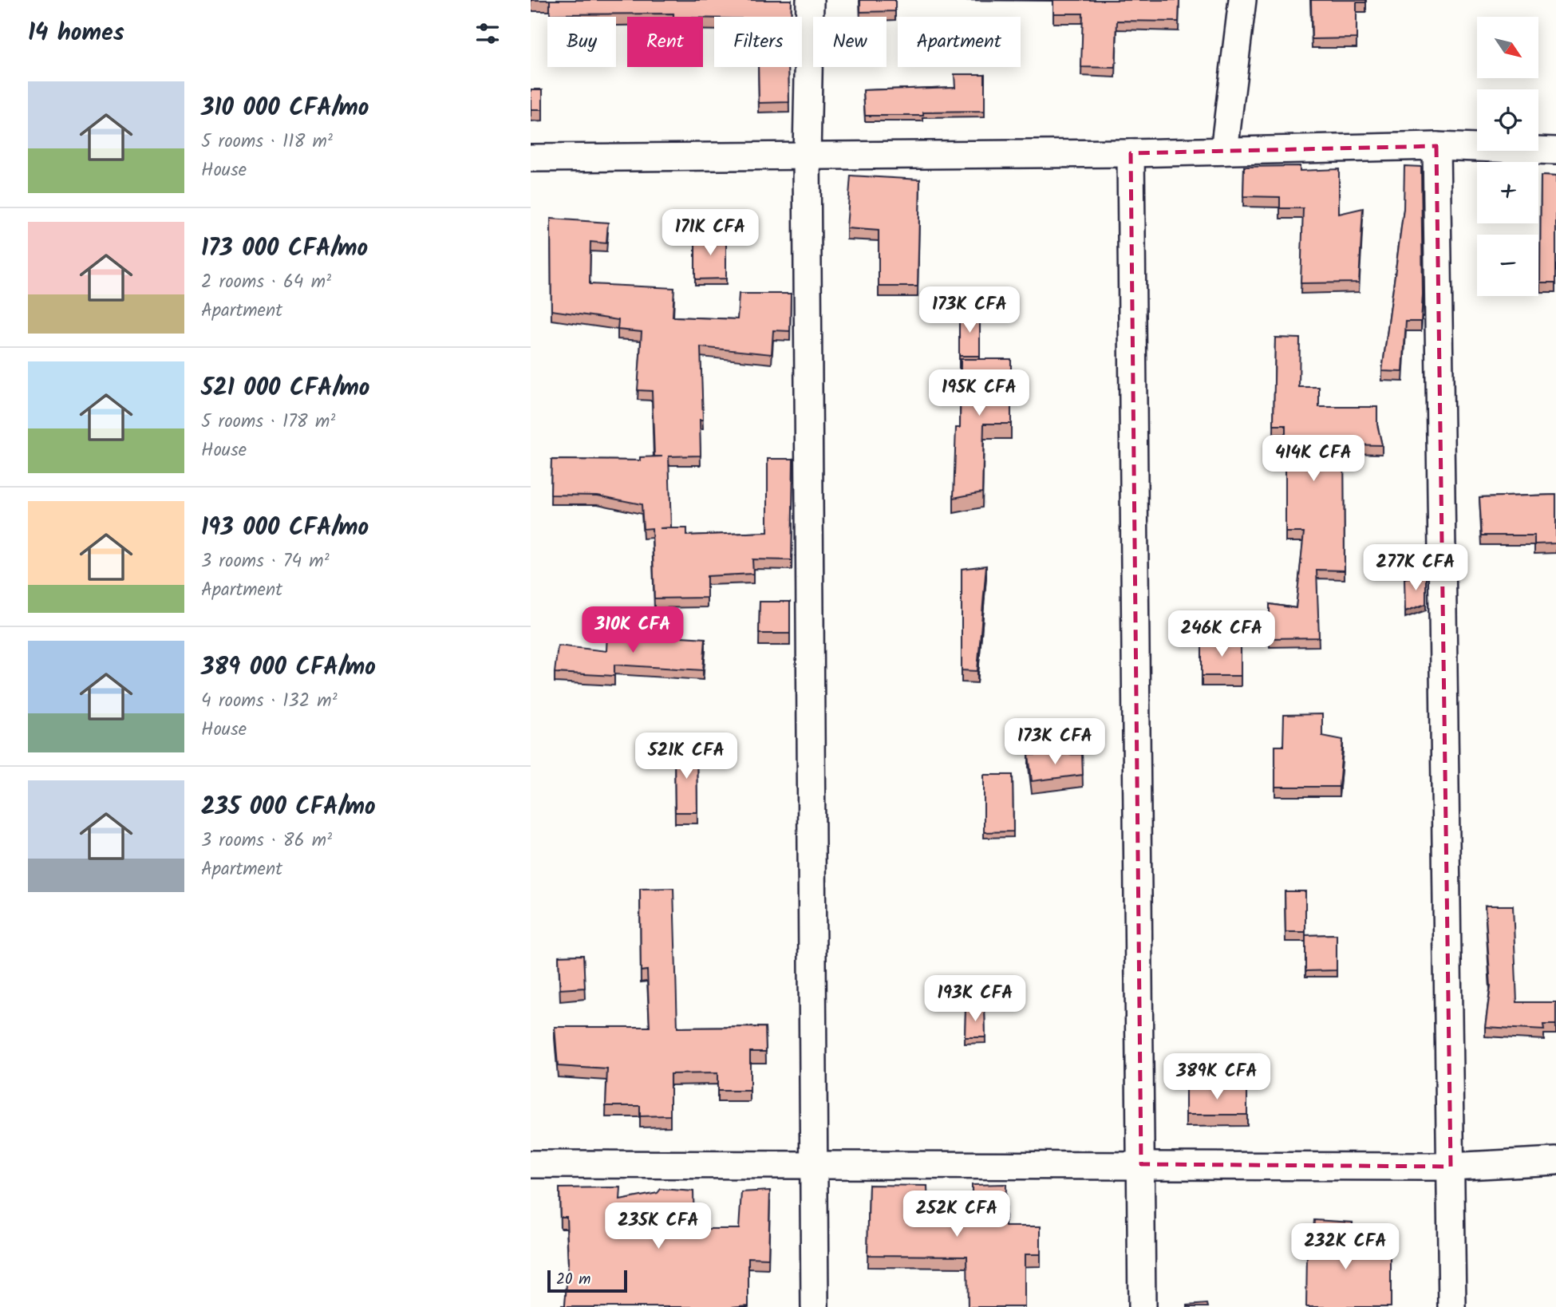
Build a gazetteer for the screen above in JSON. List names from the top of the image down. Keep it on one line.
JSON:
{"scale_bar":"20 m","north":"bottom right","page":{"heading":"14 homes","map_buttons":["+","−"],"chip":["Buy","Rent","Filters","New","Apartment"],"list":[{"name":"310 000 CFA/mo","note":"5 rooms · 118 m² · House"},{"name":"173 000 CFA/mo","note":"2 rooms · 64 m² · Apartment"},{"name":"521 000 CFA/mo","note":"5 rooms · 178 m² · House"},{"name":"193 000 CFA/mo","note":"3 rooms · 74 m² · Apartment"},{"name":"389 000 CFA/mo","note":"4 rooms · 132 m² · House"},{"name":"235 000 CFA/mo","note":"3 rooms · 86 m² · Apartment"}],"price":["171K CFA","173K CFA","195K CFA","414K CFA","277K CFA","310K CFA","246K CFA","173K CFA","521K CFA","193K CFA","389K CFA","252K CFA","235K CFA","232K CFA"],"scale":"20 m"}}
